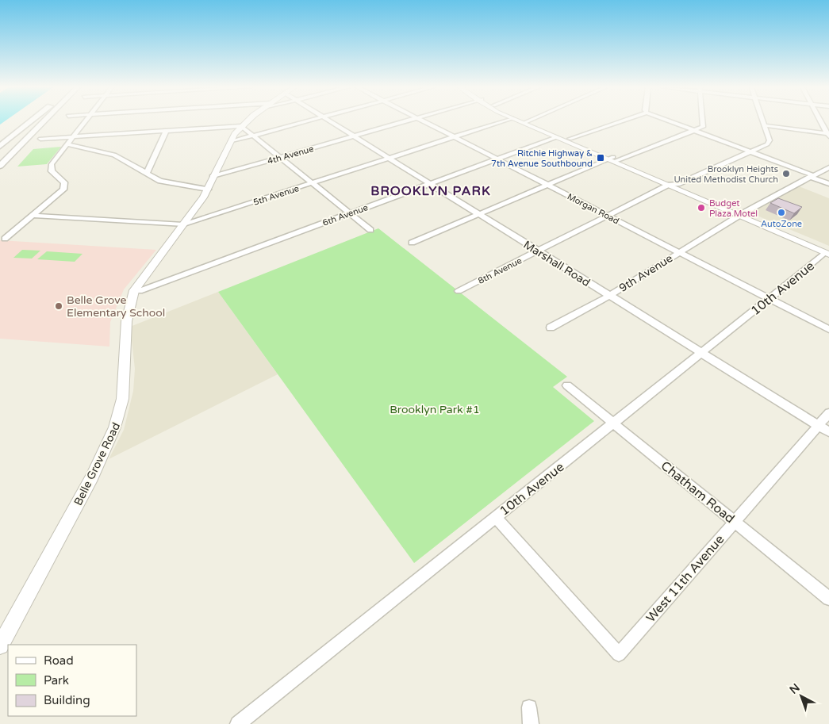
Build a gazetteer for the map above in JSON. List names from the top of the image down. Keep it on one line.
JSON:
{"streets":{"main road":["Belle Grove Road"],"street":["4th Avenue","5th Avenue","Morgan Road","6th Avenue","Marshall Road","8th Avenue","9th Avenue","10th Avenue","Chatham Road","West 11th Avenue"]},"crossings":[["4th Avenue","Marshall Road"],["4th Avenue","Belle Grove Road"],["5th Avenue","Morgan Road"],["5th Avenue","Marshall Road"],["5th Avenue","Belle Grove Road"],["Morgan Road","6th Avenue"],["Morgan Road","8th Avenue"],["Morgan Road","9th Avenue"],["Morgan Road","10th Avenue"],["6th Avenue","Marshall Road"],["6th Avenue","Belle Grove Road"],["Marshall Road","8th Avenue"],["Marshall Road","9th Avenue"],["Marshall Road","10th Avenue"],["Marshall Road","West 11th Avenue"],["10th Avenue","Chatham Road"],["10th Avenue","West 11th Avenue"],["Chatham Road","West 11th Avenue"]],"districts":["BROOKLYN PARK"],"parks":["Brooklyn Park #1"],"places":{"transit":["Ritchie Highway & 7th Avenue Southbound"],"other":["Brooklyn Heights United Methodist Church","Budget Plaza Motel","AutoZone","Belle Grove Elementary School"]},"legend":["Road","Park","Building"],"north":"top left"}
